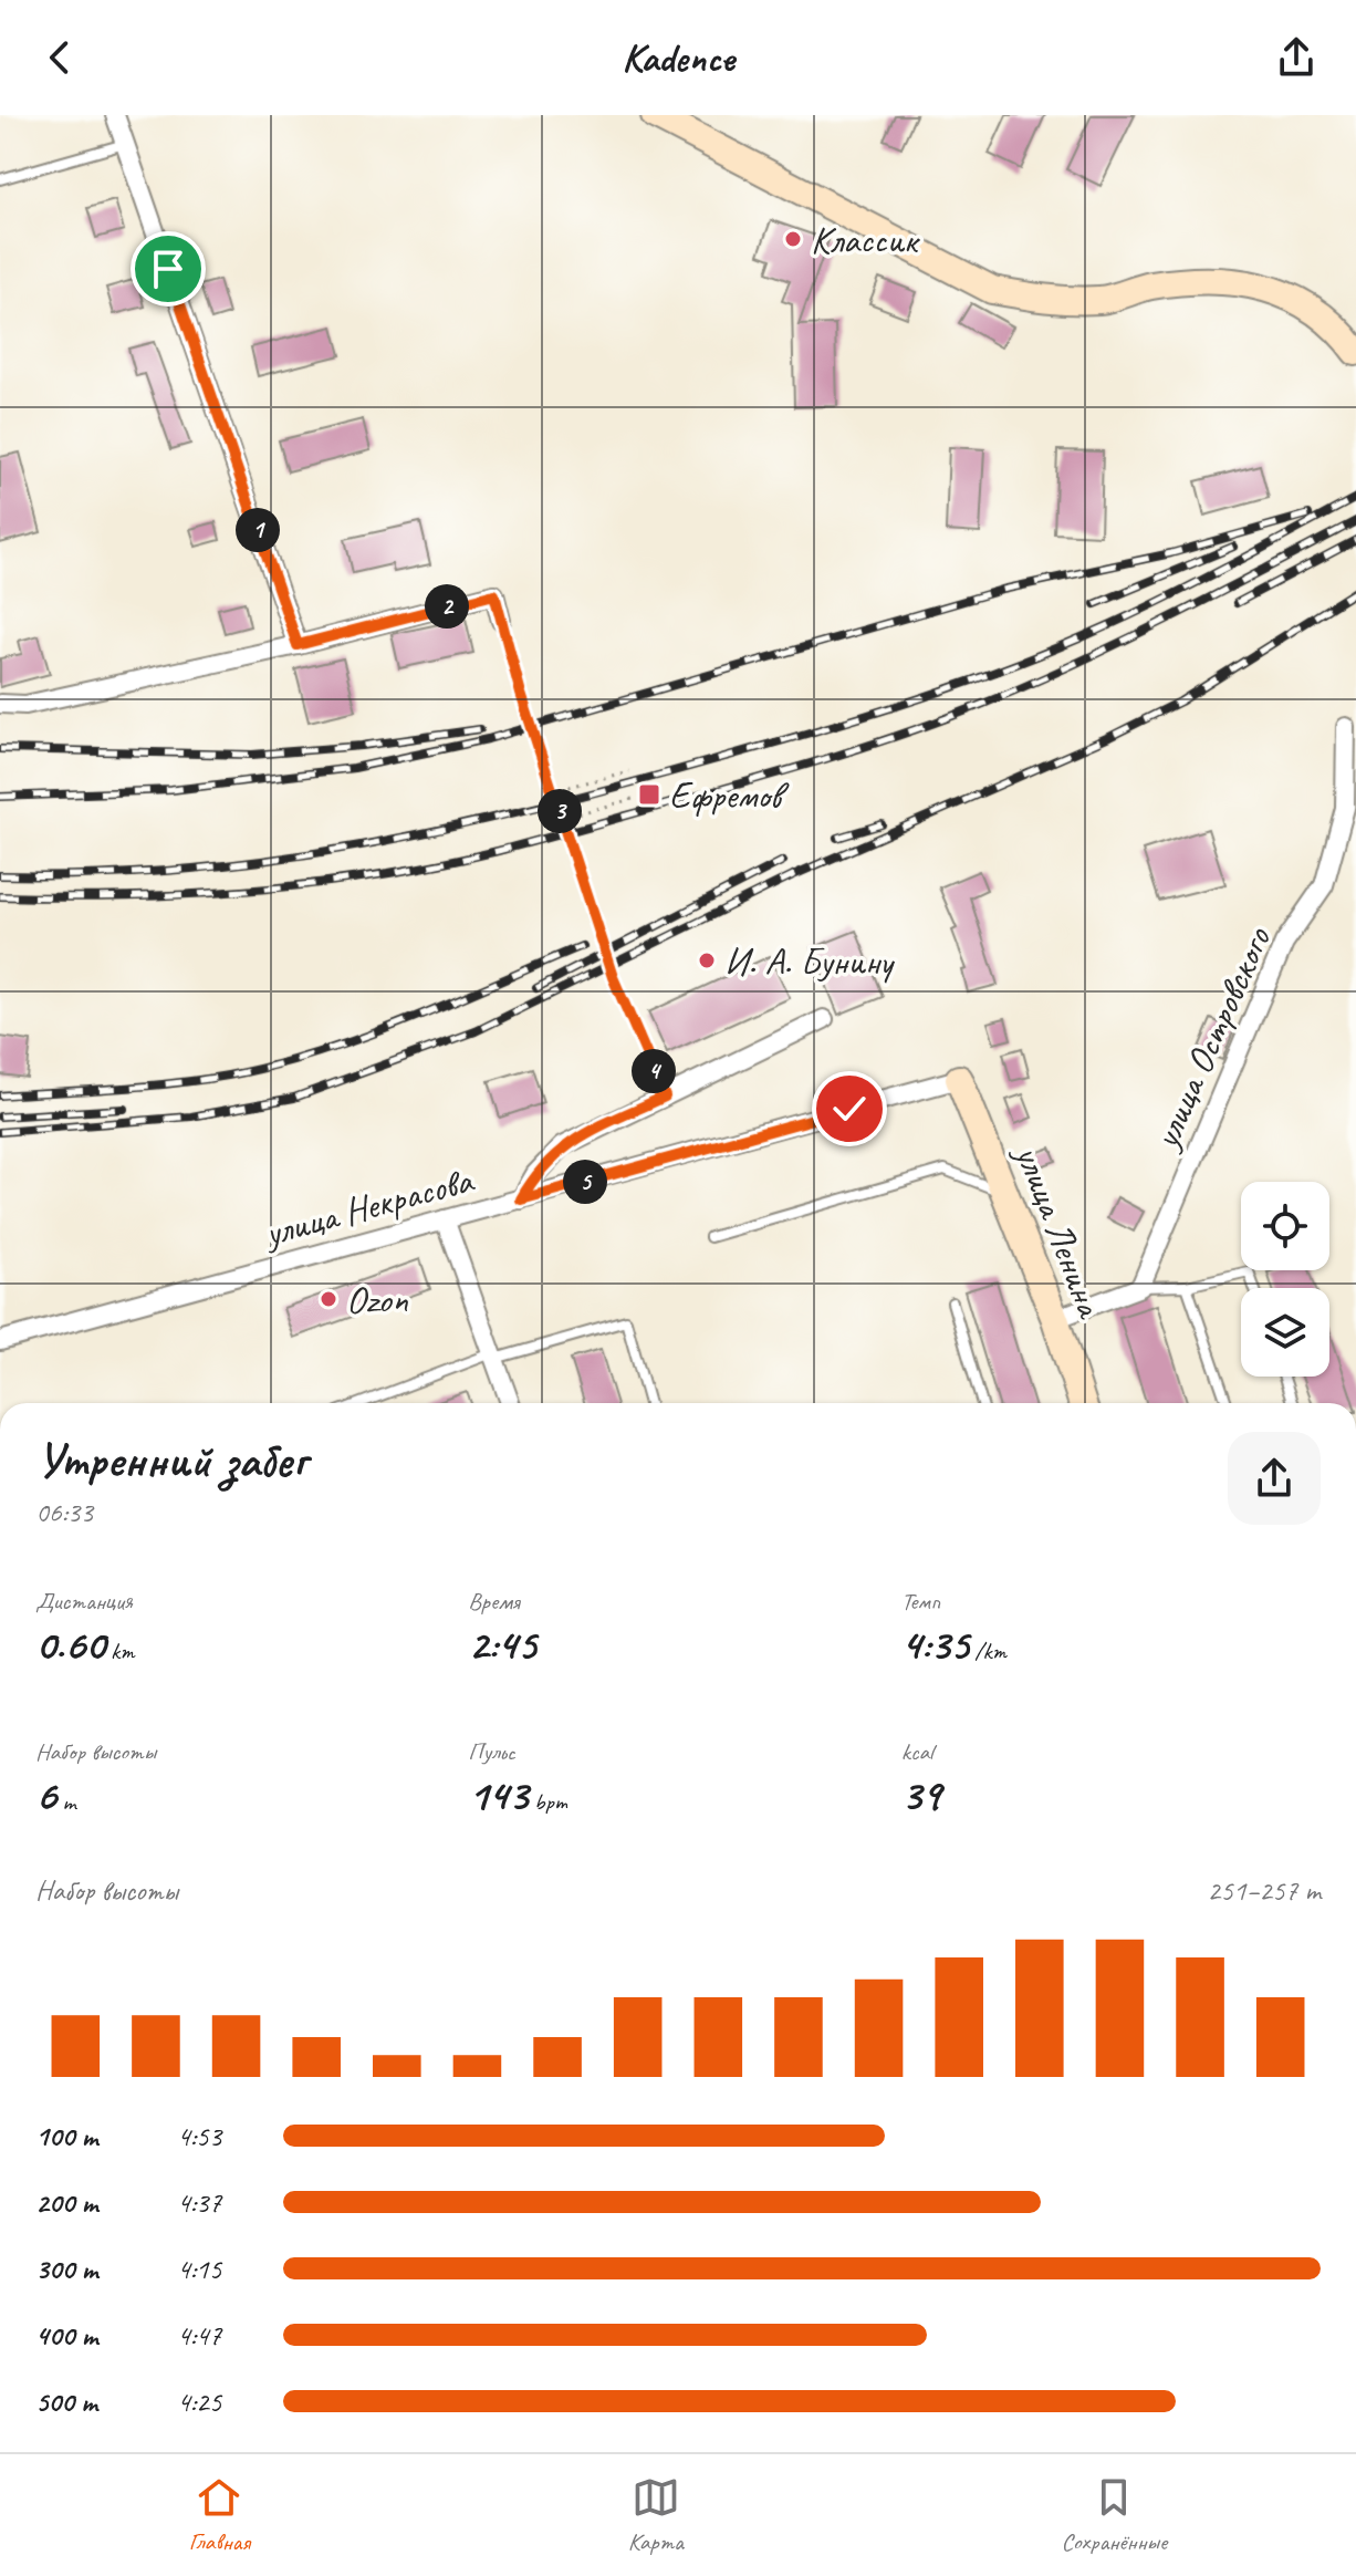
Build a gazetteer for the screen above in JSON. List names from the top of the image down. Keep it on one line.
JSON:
{"streets":{"main road":["улица Ленина"],"street":["улица Островского","улица Некрасова"]},"crossings":[["улица Некрасова","улица Ленина"]],"places":{"other":["Классик","И. А. Бунину","Ozon"],"transit":["Ефремов"]},"page":{"header":"Kadence","pins":["1","2","3","4","5"],"heading":["Утренний забег","06:33"],"stats":[["Дистанция","0.60 km"],["Время","2:45"],["Темп","4:35 /km"],["Набор высоты","6 m"],["Пульс","143 bpm"],["kcal","39"]],"chart":["Набор высоты","251–257 m"],"list":[{"name":"100 m","note":"4:53"},{"name":"200 m","note":"4:37"},{"name":"300 m","note":"4:15"},{"name":"400 m","note":"4:47"},{"name":"500 m","note":"4:25"}],"tabs":["Главная","Карта","Сохранённые"]}}
